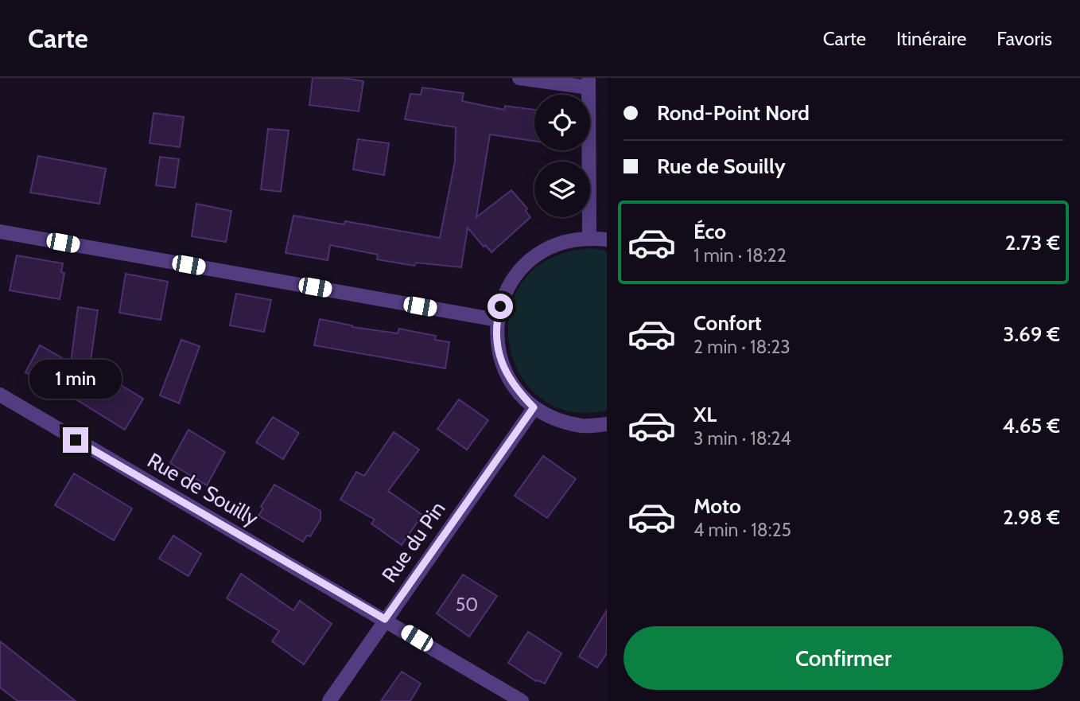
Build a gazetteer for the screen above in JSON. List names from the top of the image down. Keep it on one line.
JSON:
{"streets":{"street":["Rue de Souilly","Rue du Pin"]},"crossings":[["Rue de Souilly","Rue du Pin"]],"house_numbers":["50"],"page":{"header":"Carte","nav":["Carte","Itinéraire","Favoris"],"banner":["Rond-Point Nord","Rue de Souilly"],"list":[{"name":"Éco","note":"1 min · 18:22","value":"2.73 €"},{"name":"Confort","note":"2 min · 18:23","value":"3.69 €"},{"name":"XL","note":"3 min · 18:24","value":"4.65 €"},{"name":"Moto","note":"4 min · 18:25","value":"2.98 €"}],"bubble":"1 min","buttons":"Confirmer"}}
